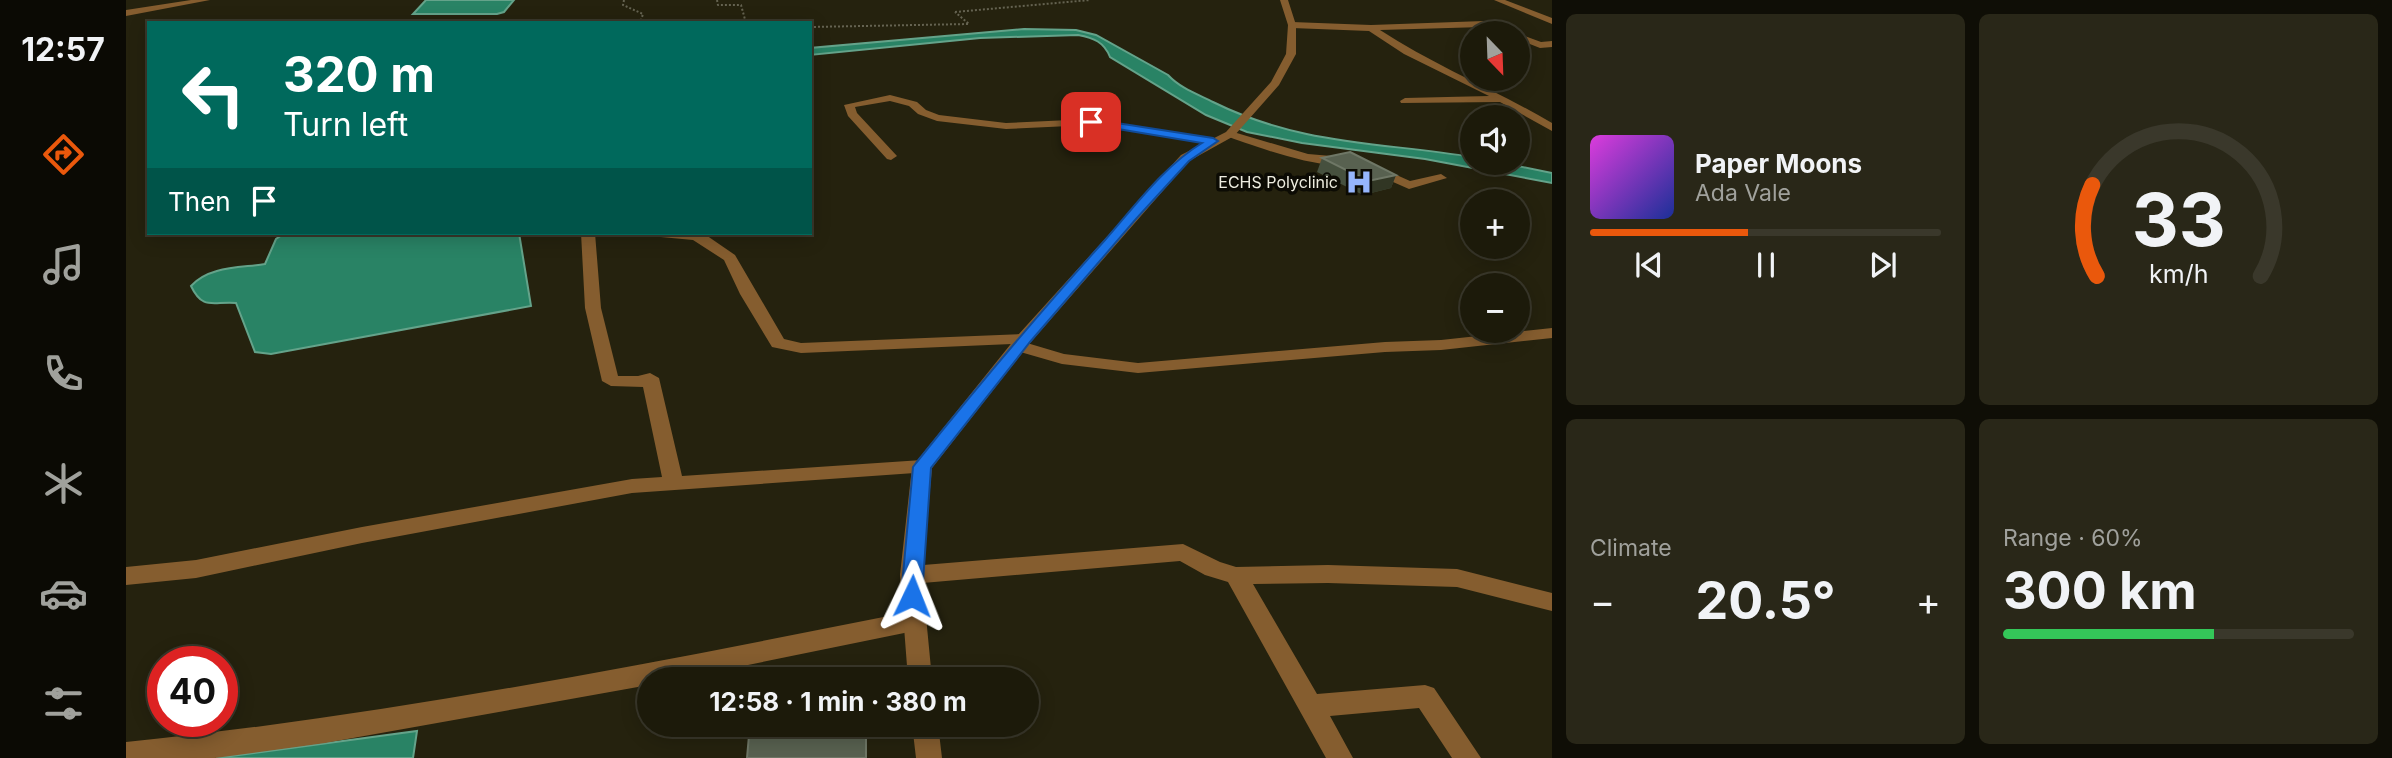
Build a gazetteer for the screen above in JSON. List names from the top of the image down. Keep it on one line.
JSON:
{"places":{"hospital":["ECHS Polyclinic"]},"north":"bottom right","page":{"tabs":"12:57","map_buttons":["+","−"],"turn":["320 m","Turn left"],"song":["Paper Moons","Ada Vale"],"then":"Then","tile":["Climate",["Range · 60%","300 km"]],"heat":["−","20.5°","+"],"limit":"40","trip":"12:58 · 1 min · 380 m","gauge":["33","km/h"]}}
